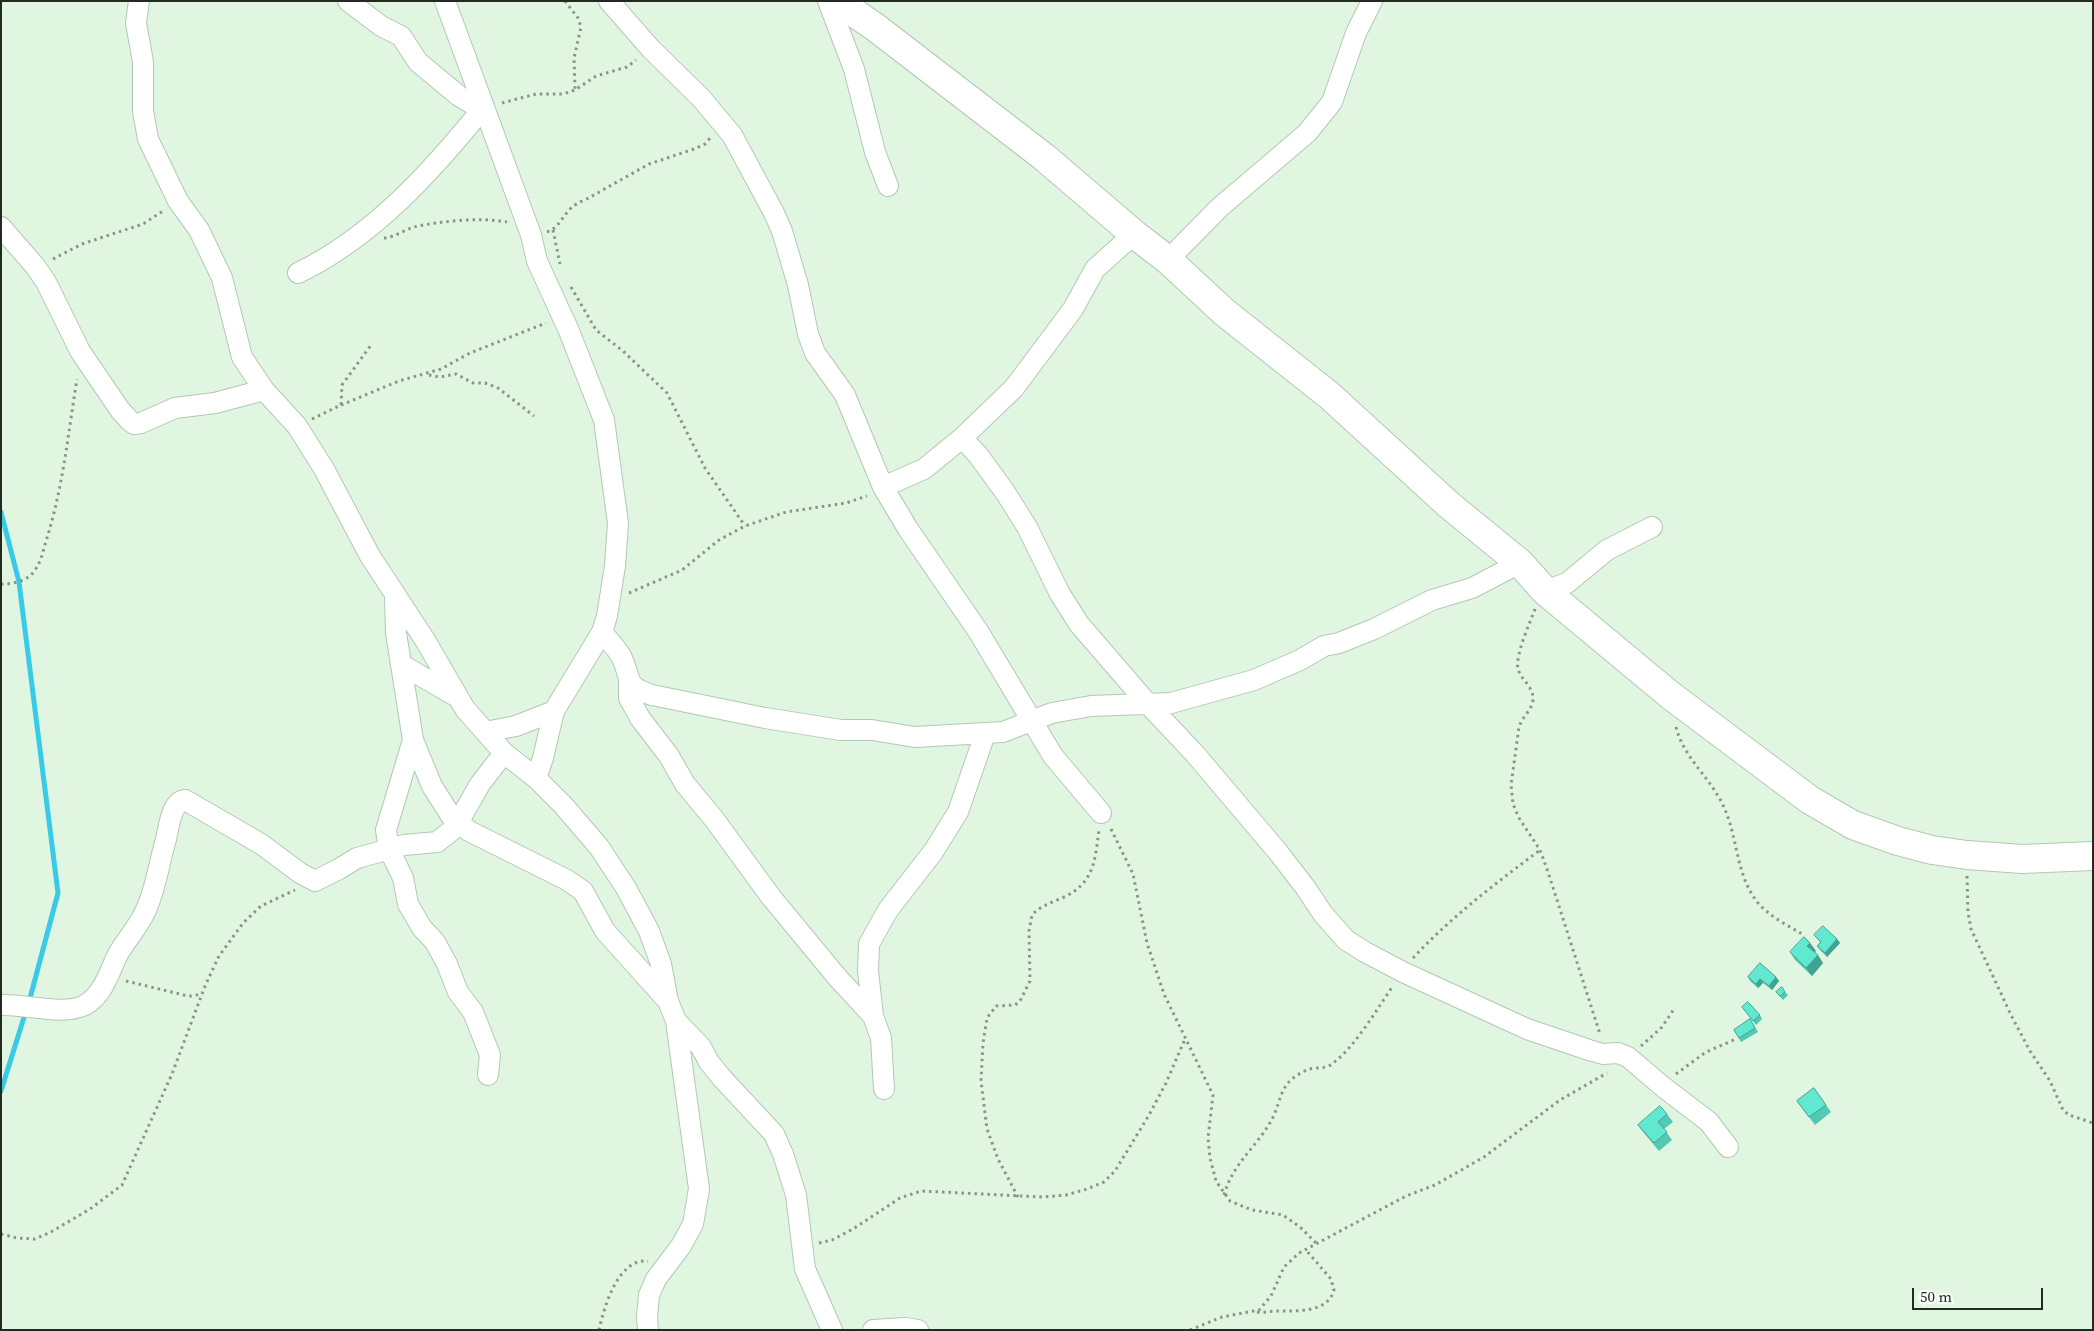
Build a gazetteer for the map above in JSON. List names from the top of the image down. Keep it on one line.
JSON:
{"scale_bar":"50 m"}
